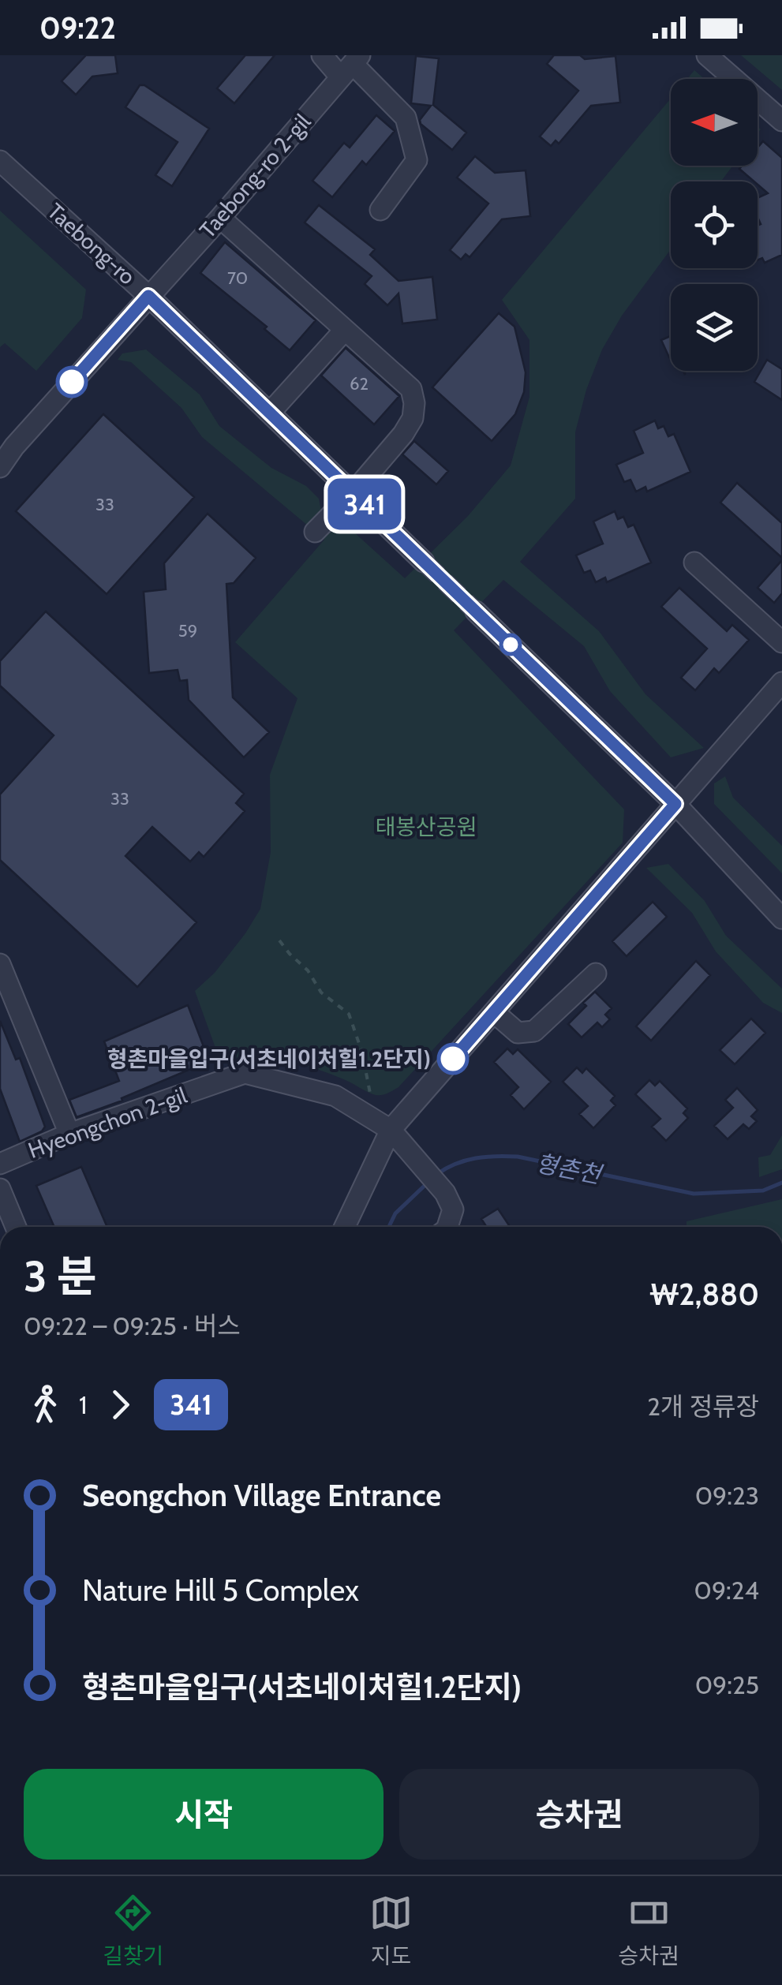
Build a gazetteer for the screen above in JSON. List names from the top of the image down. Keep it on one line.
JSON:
{"streets":{"street":["Taebong-ro 2-gil","Taebong-ro","Hyeongchon 2-gil"]},"crossings":[["Taebong-ro 2-gil","Taebong-ro"]],"water":["형촌천"],"parks":["태봉산공원"],"places":["형촌마을입구(서초네이처힐1.2단지)"],"lines":["bus line 341"],"house_numbers":["70","62","33","59","33"],"north":"left","page":{"status":"09:22","on_map":"341","heading":["3 분","09:22 – 09:25 · 버스","₩2,880"],"legs":["1","341","2개 정류장"],"list":[{"name":"Seongchon Village Entrance","value":"09:23"},{"name":"Nature Hill 5 Complex","value":"09:24"},{"name":"형촌마을입구(서초네이처힐1.2단지)","value":"09:25"}],"buttons":["시작","승차권"],"tabs":["길찾기","지도","승차권"]}}
